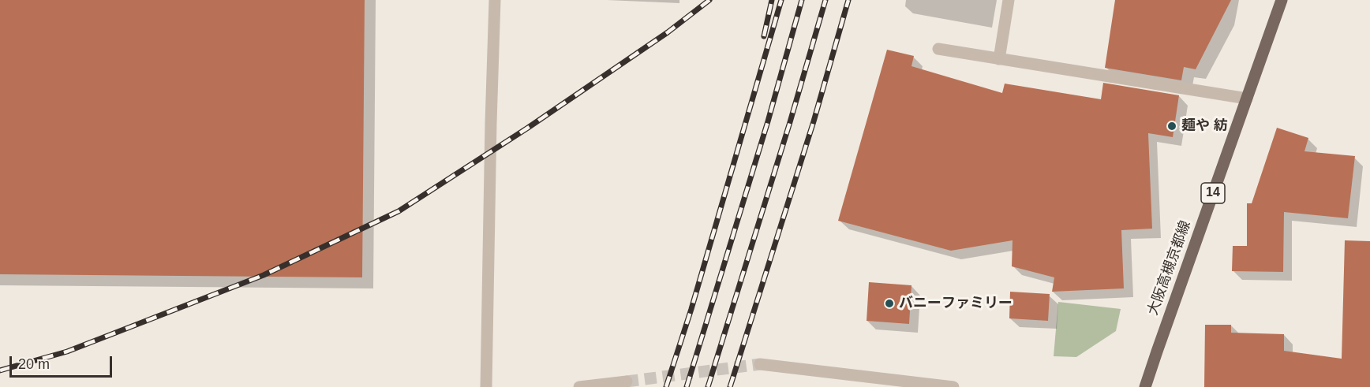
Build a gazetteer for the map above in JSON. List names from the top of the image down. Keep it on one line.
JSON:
{"streets":{"main road":["14","大阪高槻京都線"]},"places":["麺や 紡","バニーファミリー"],"scale_bar":"20 m"}
